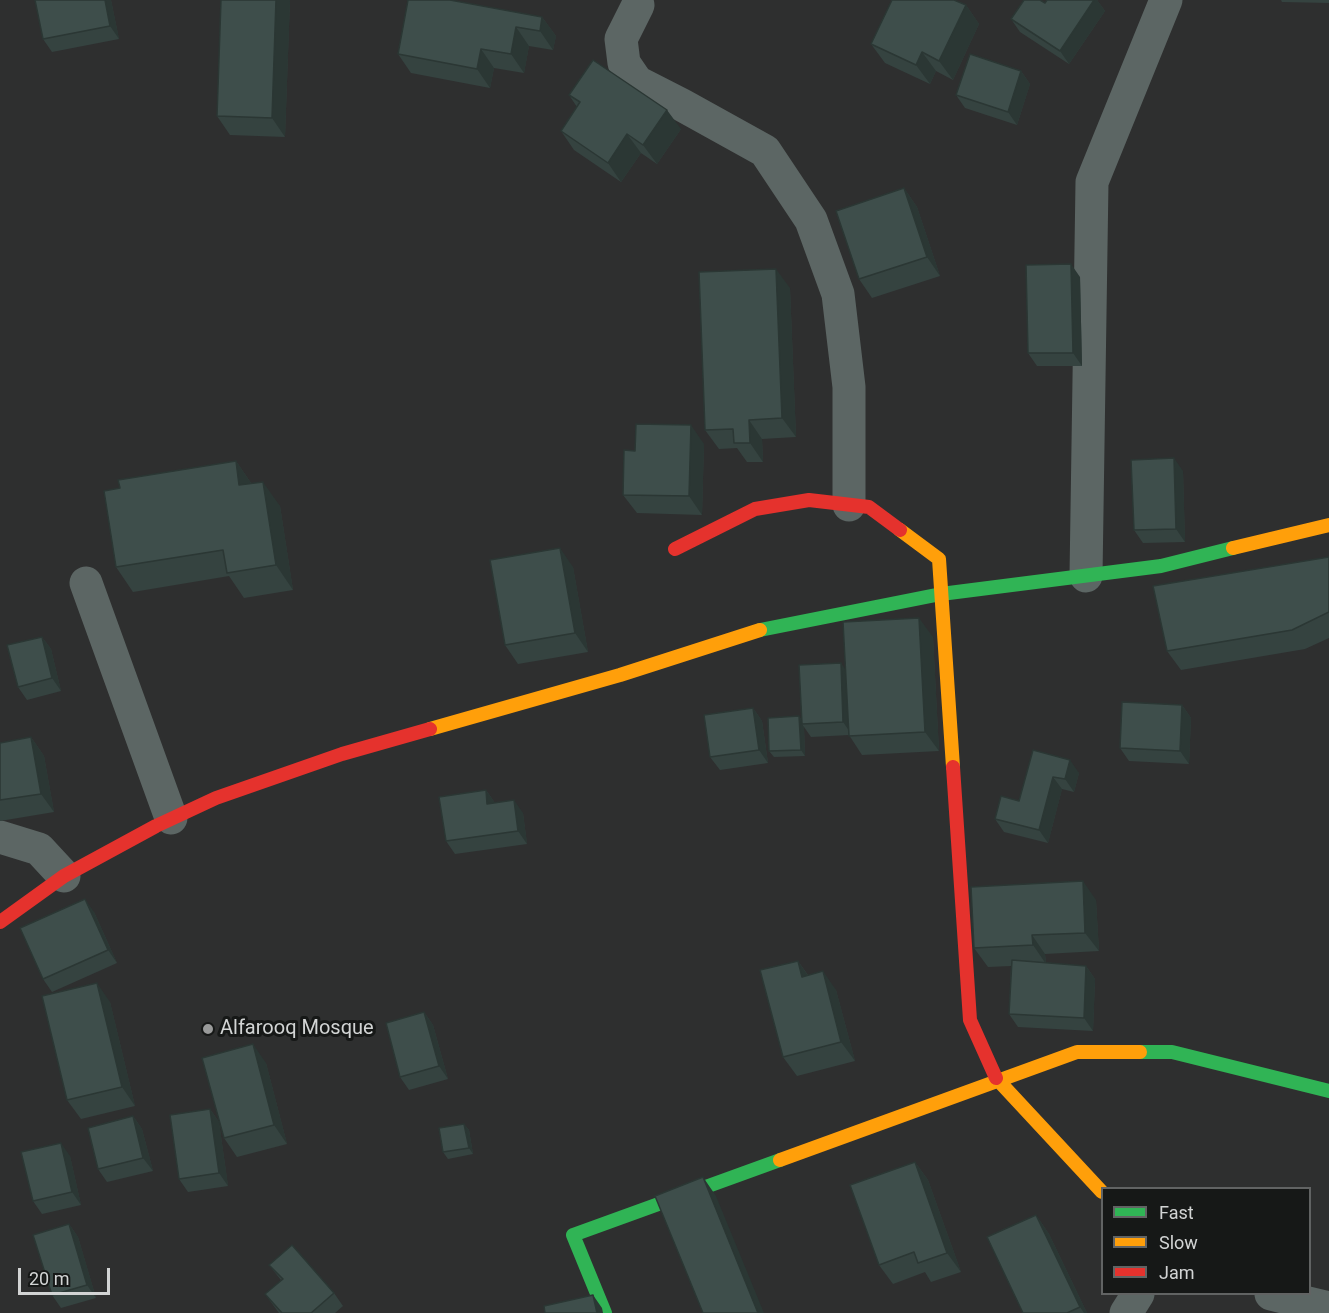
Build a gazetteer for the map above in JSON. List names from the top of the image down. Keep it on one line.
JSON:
{"places":["Alfarooq Mosque"],"legend":["Fast","Slow","Jam"],"scale_bar":"20 m"}
